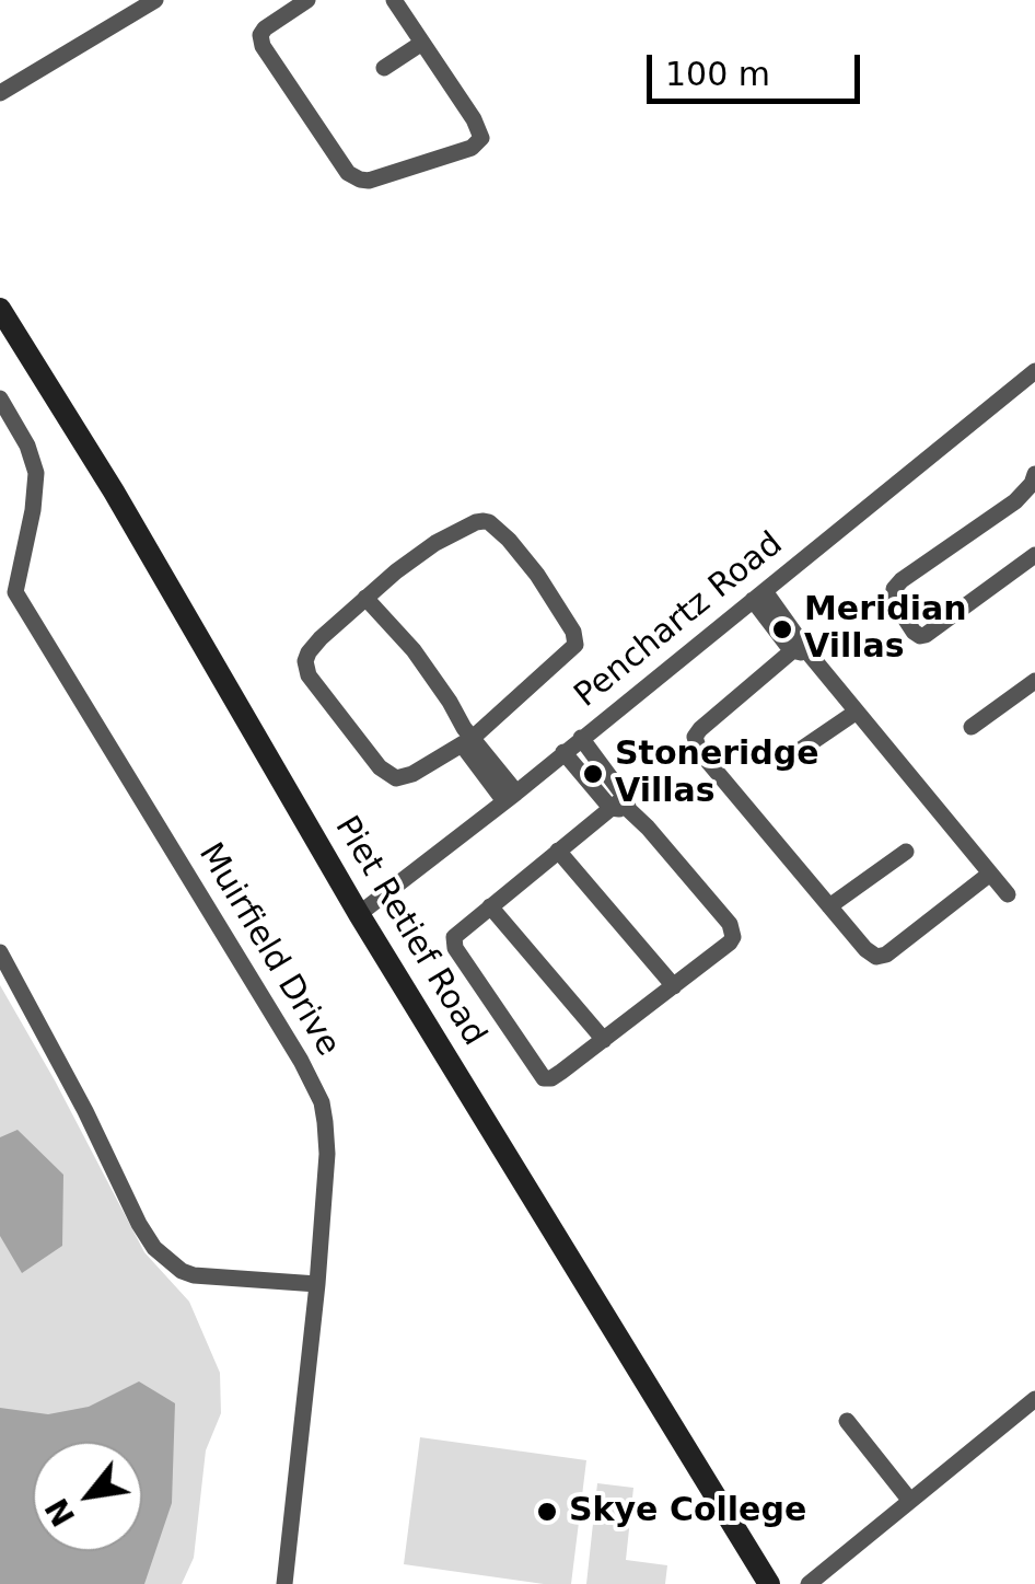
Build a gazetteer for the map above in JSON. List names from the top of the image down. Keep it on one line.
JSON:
{"streets":{"street":["Penchartz Road","Piet Retief Road","Muirfield Drive"]},"crossings":[["Penchartz Road","Piet Retief Road"]],"places":["Meridian Villas","Stoneridge Villas","Skye College"],"scale_bar":"100 m","north":"bottom left"}
